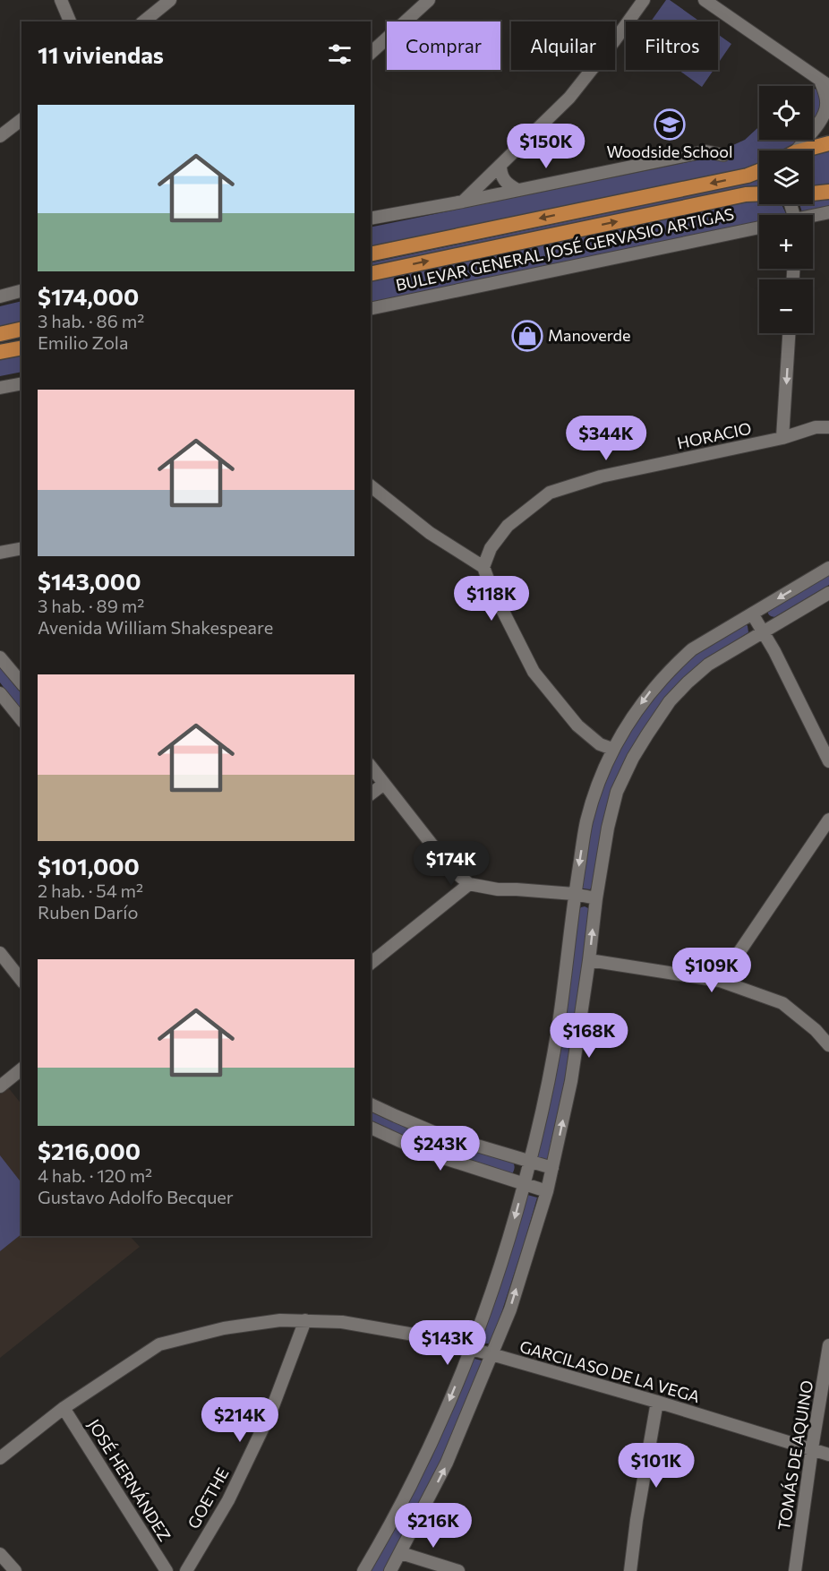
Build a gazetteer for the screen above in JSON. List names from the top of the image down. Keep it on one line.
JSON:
{"streets":{"main road":["BULEVAR GENERAL JOSÉ GERVASIO ARTIGAS"],"street":["HORACIO","GARCILASO DE LA VEGA","TOMÁS DE AQUINO","JOSÉ HERNÁNDEZ","GOETHE"]},"crossings":[["GARCILASO DE LA VEGA","TOMÁS DE AQUINO"],["GARCILASO DE LA VEGA","JOSÉ HERNÁNDEZ"],["GARCILASO DE LA VEGA","GOETHE"]],"places":{"school or university":["Woodside School"],"shop":["Manoverde"]},"page":{"chip":["Comprar","Alquilar","Filtros"],"heading":"11 viviendas","map_buttons":["+","−"],"list":[{"name":"$174,000","note":"3 hab. · 86 m² · Emilio Zola"},{"name":"$143,000","note":"3 hab. · 89 m² · Avenida William Shakespeare"},{"name":"$101,000","note":"2 hab. · 54 m² · Ruben Darío"},{"name":"$216,000","note":"4 hab. · 120 m² · Gustavo Adolfo Becquer"}],"price":["$150K","$344K","$118K","$174K","$109K","$168K","$243K","$143K","$214K","$101K","$216K"]}}
